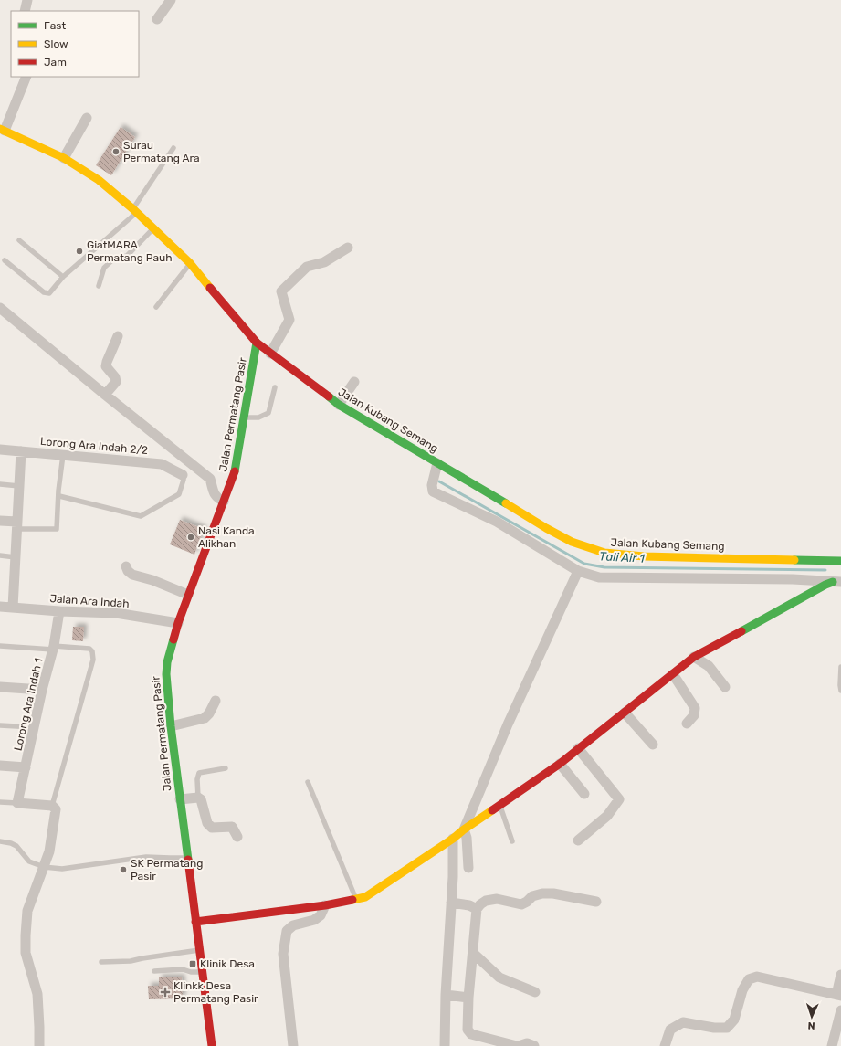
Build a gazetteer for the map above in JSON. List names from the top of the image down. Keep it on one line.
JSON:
{"streets":{"main road":["Jalan Permatang Pasir","Jalan Kubang Semang"],"street":["Lorong Ara Indah 2/2","Jalan Ara Indah","Lorong Ara Indah 1"]},"crossings":[["Jalan Permatang Pasir","Jalan Kubang Semang"],["Jalan Permatang Pasir","Jalan Ara Indah"],["Jalan Ara Indah","Lorong Ara Indah 1"]],"water":["Tali Air 1"],"places":{"other":["Surau Permatang Ara","GiatMARA Permatang Pauh","Nasi Kanda Alikhan","SK Permatang Pasir"],"transit":["Klinik Desa"],"health":["Klinkk Desa Permatang Pasir"]},"legend":["Fast","Slow","Jam"],"north":"bottom"}
